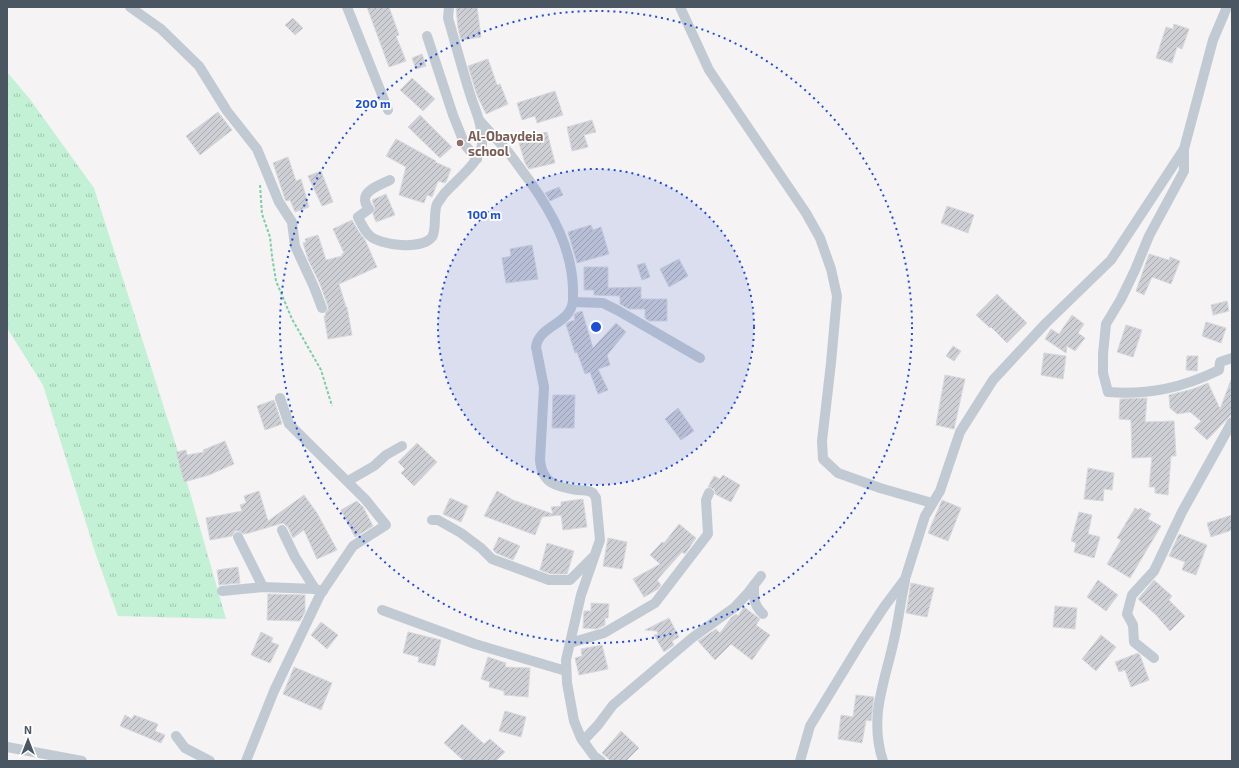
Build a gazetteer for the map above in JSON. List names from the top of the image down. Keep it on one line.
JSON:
{"places":["Al-Obaydeia school"],"north":"top","rings":["200 m","100 m"]}
